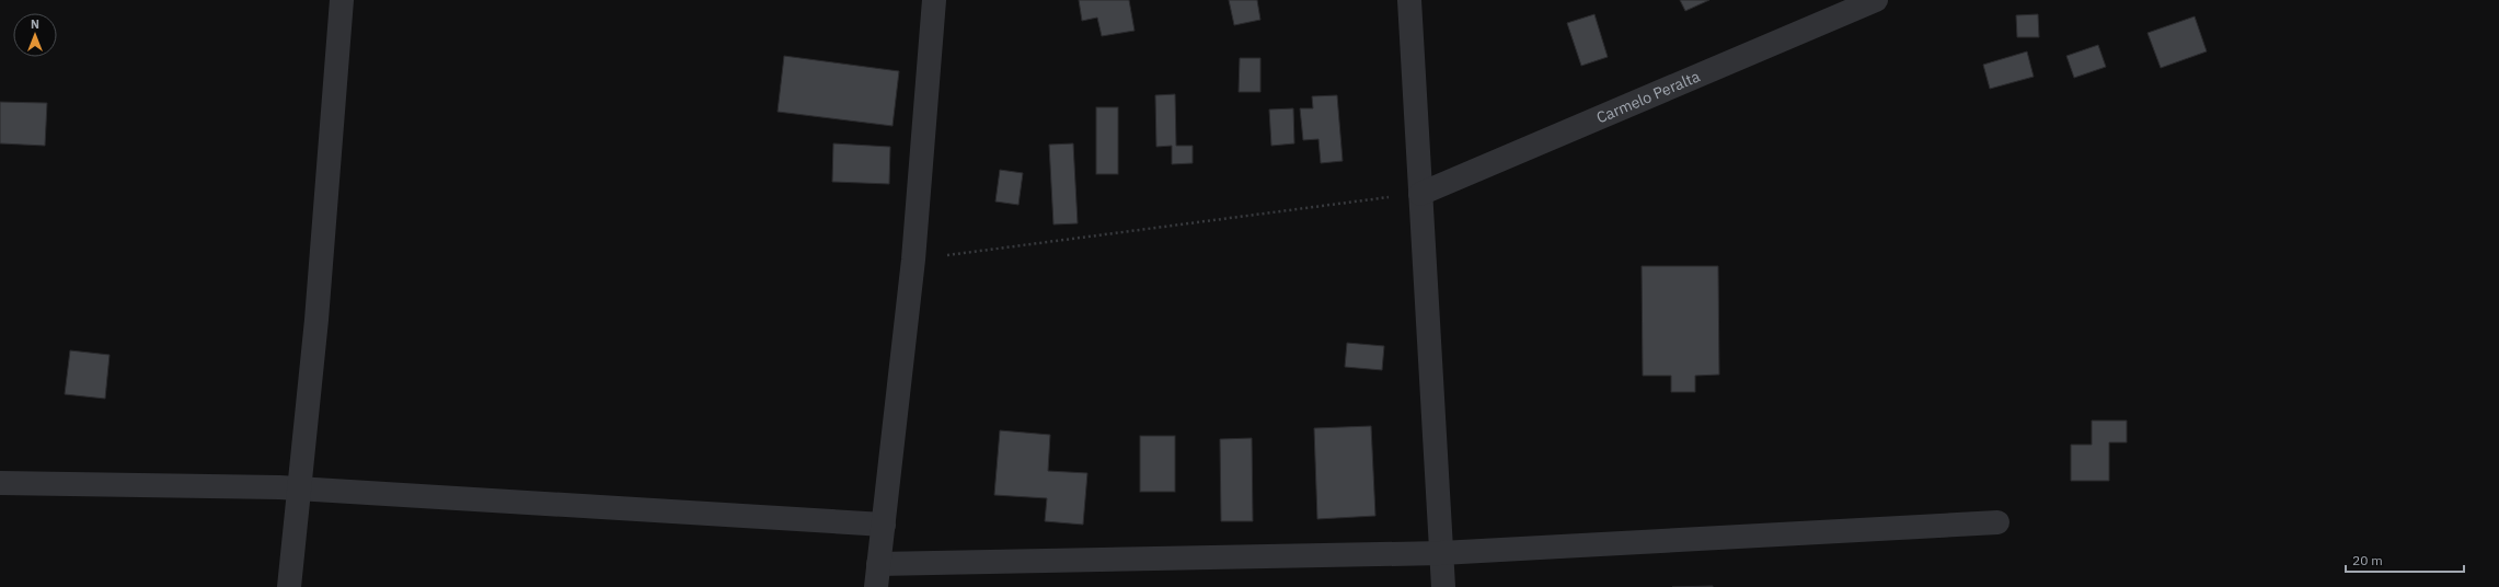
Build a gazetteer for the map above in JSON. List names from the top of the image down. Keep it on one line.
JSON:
{"streets":{"street":["Carmelo Peralta"]},"scale_bar":"20 m","north":"top"}
